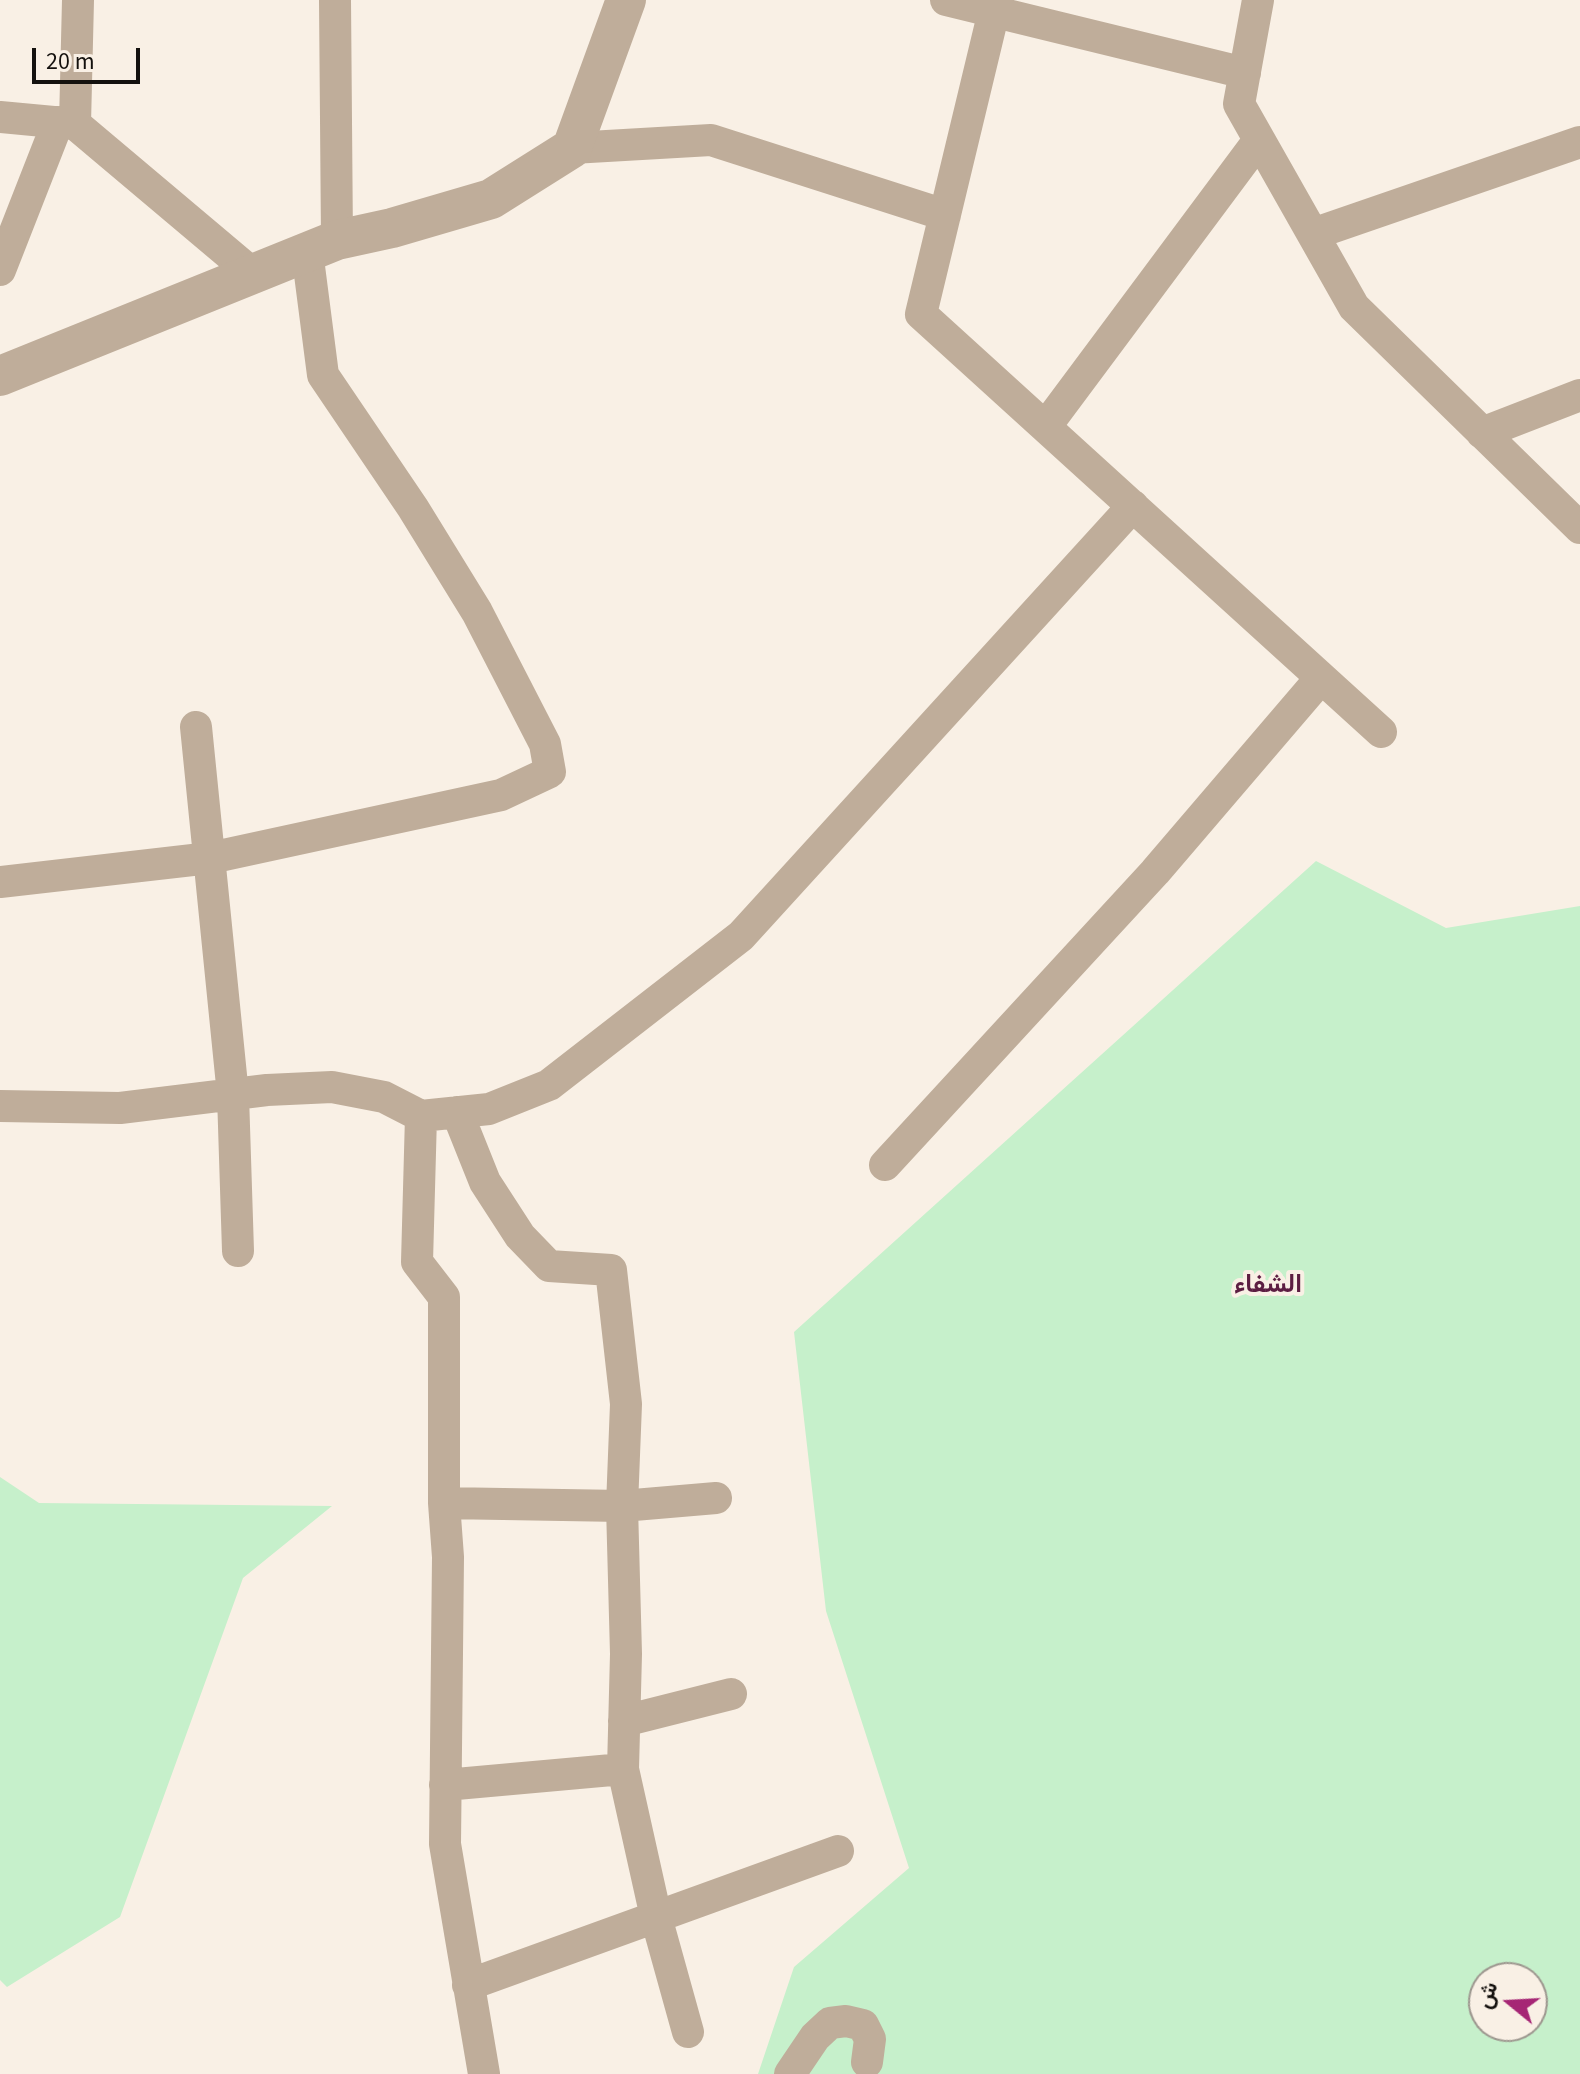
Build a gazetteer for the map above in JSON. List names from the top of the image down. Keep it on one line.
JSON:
{"districts":["الشفاء"],"scale_bar":"20 m","north":"left"}
